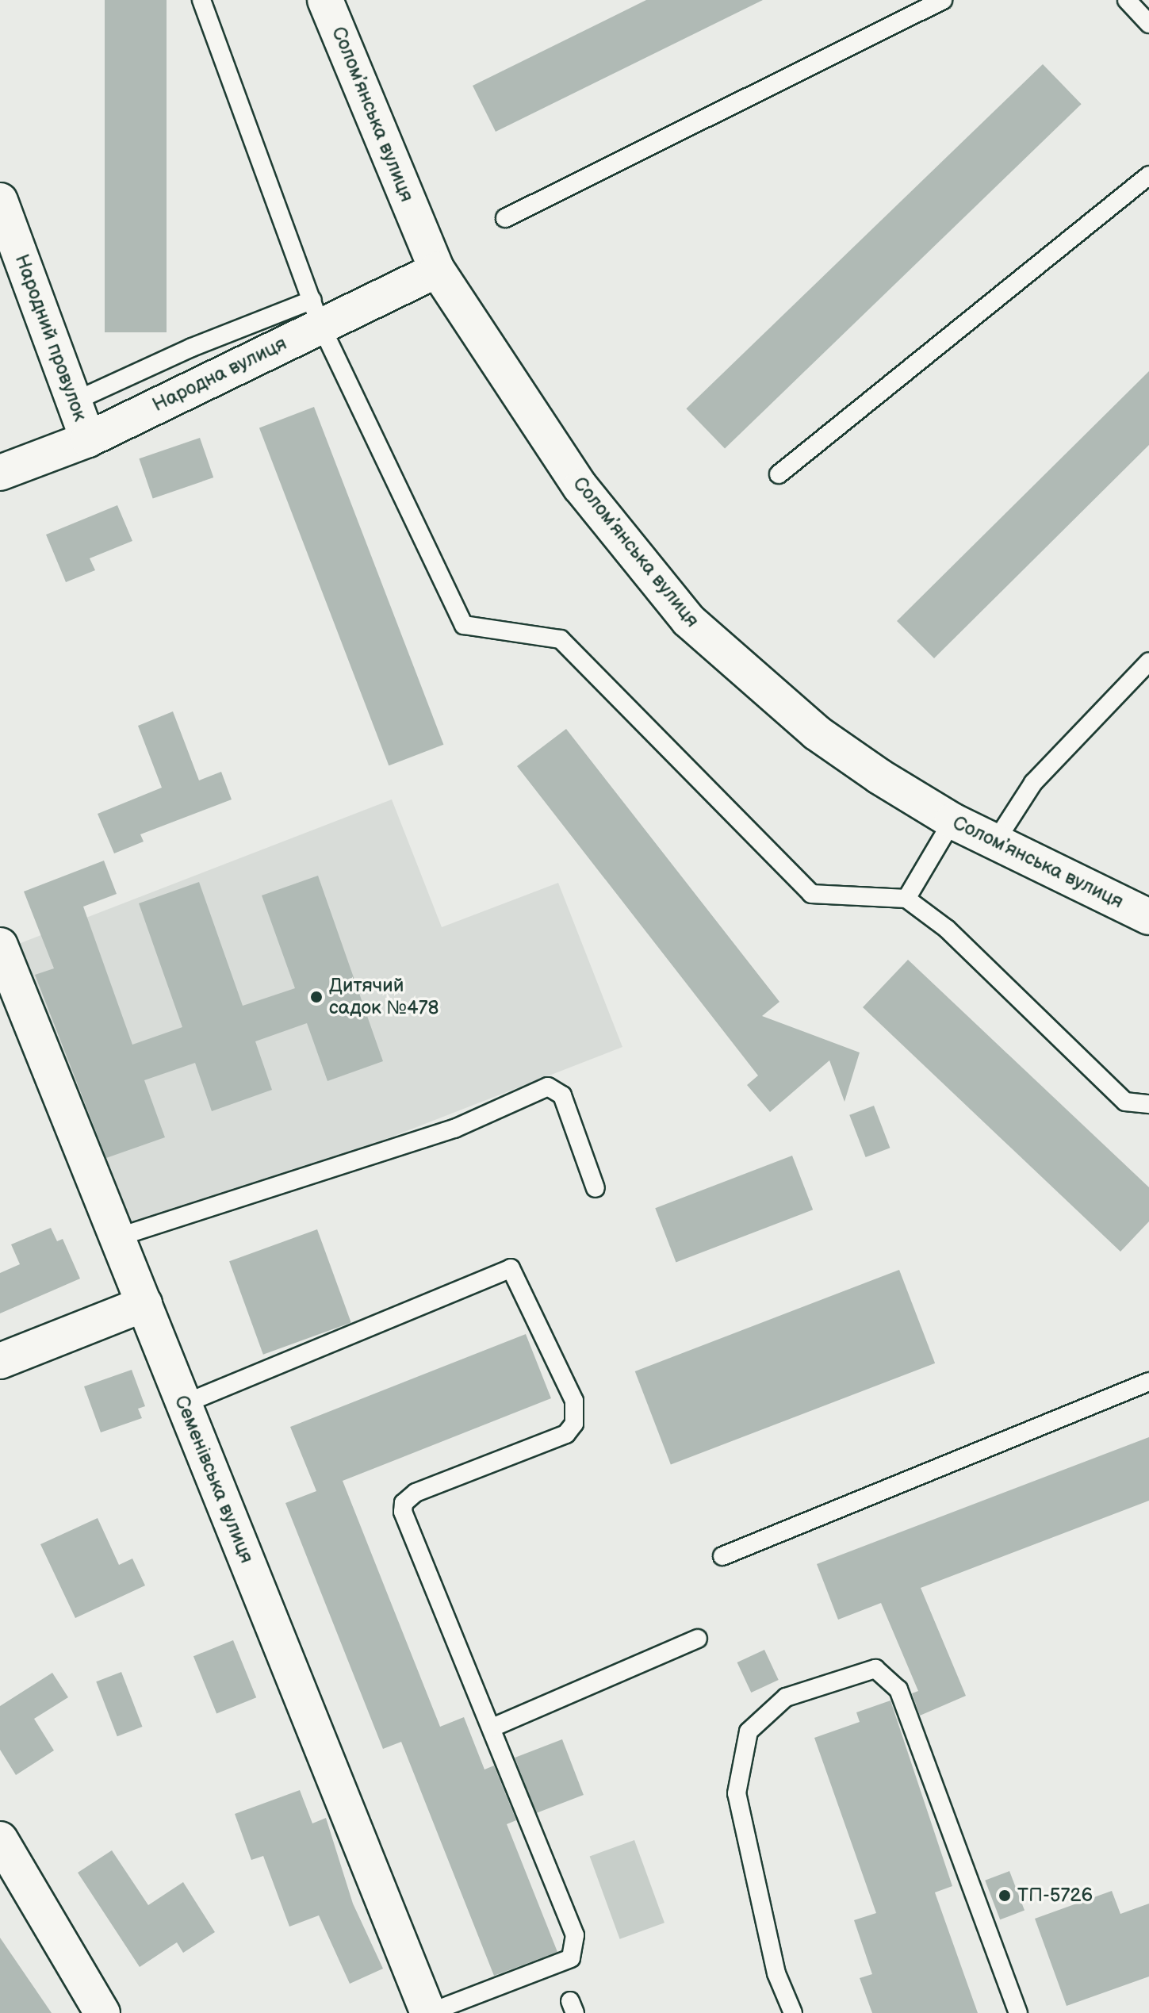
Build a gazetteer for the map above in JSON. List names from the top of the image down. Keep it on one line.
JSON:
{"streets":{"street":["Соломʼянська вулиця","Народний провулок","Народна вулиця","Семенівська вулиця"]},"crossings":[["Соломʼянська вулиця","Народна вулиця"],["Народний провулок","Народна вулиця"]],"places":["Дитячий садок №478","ТП-5726"]}
